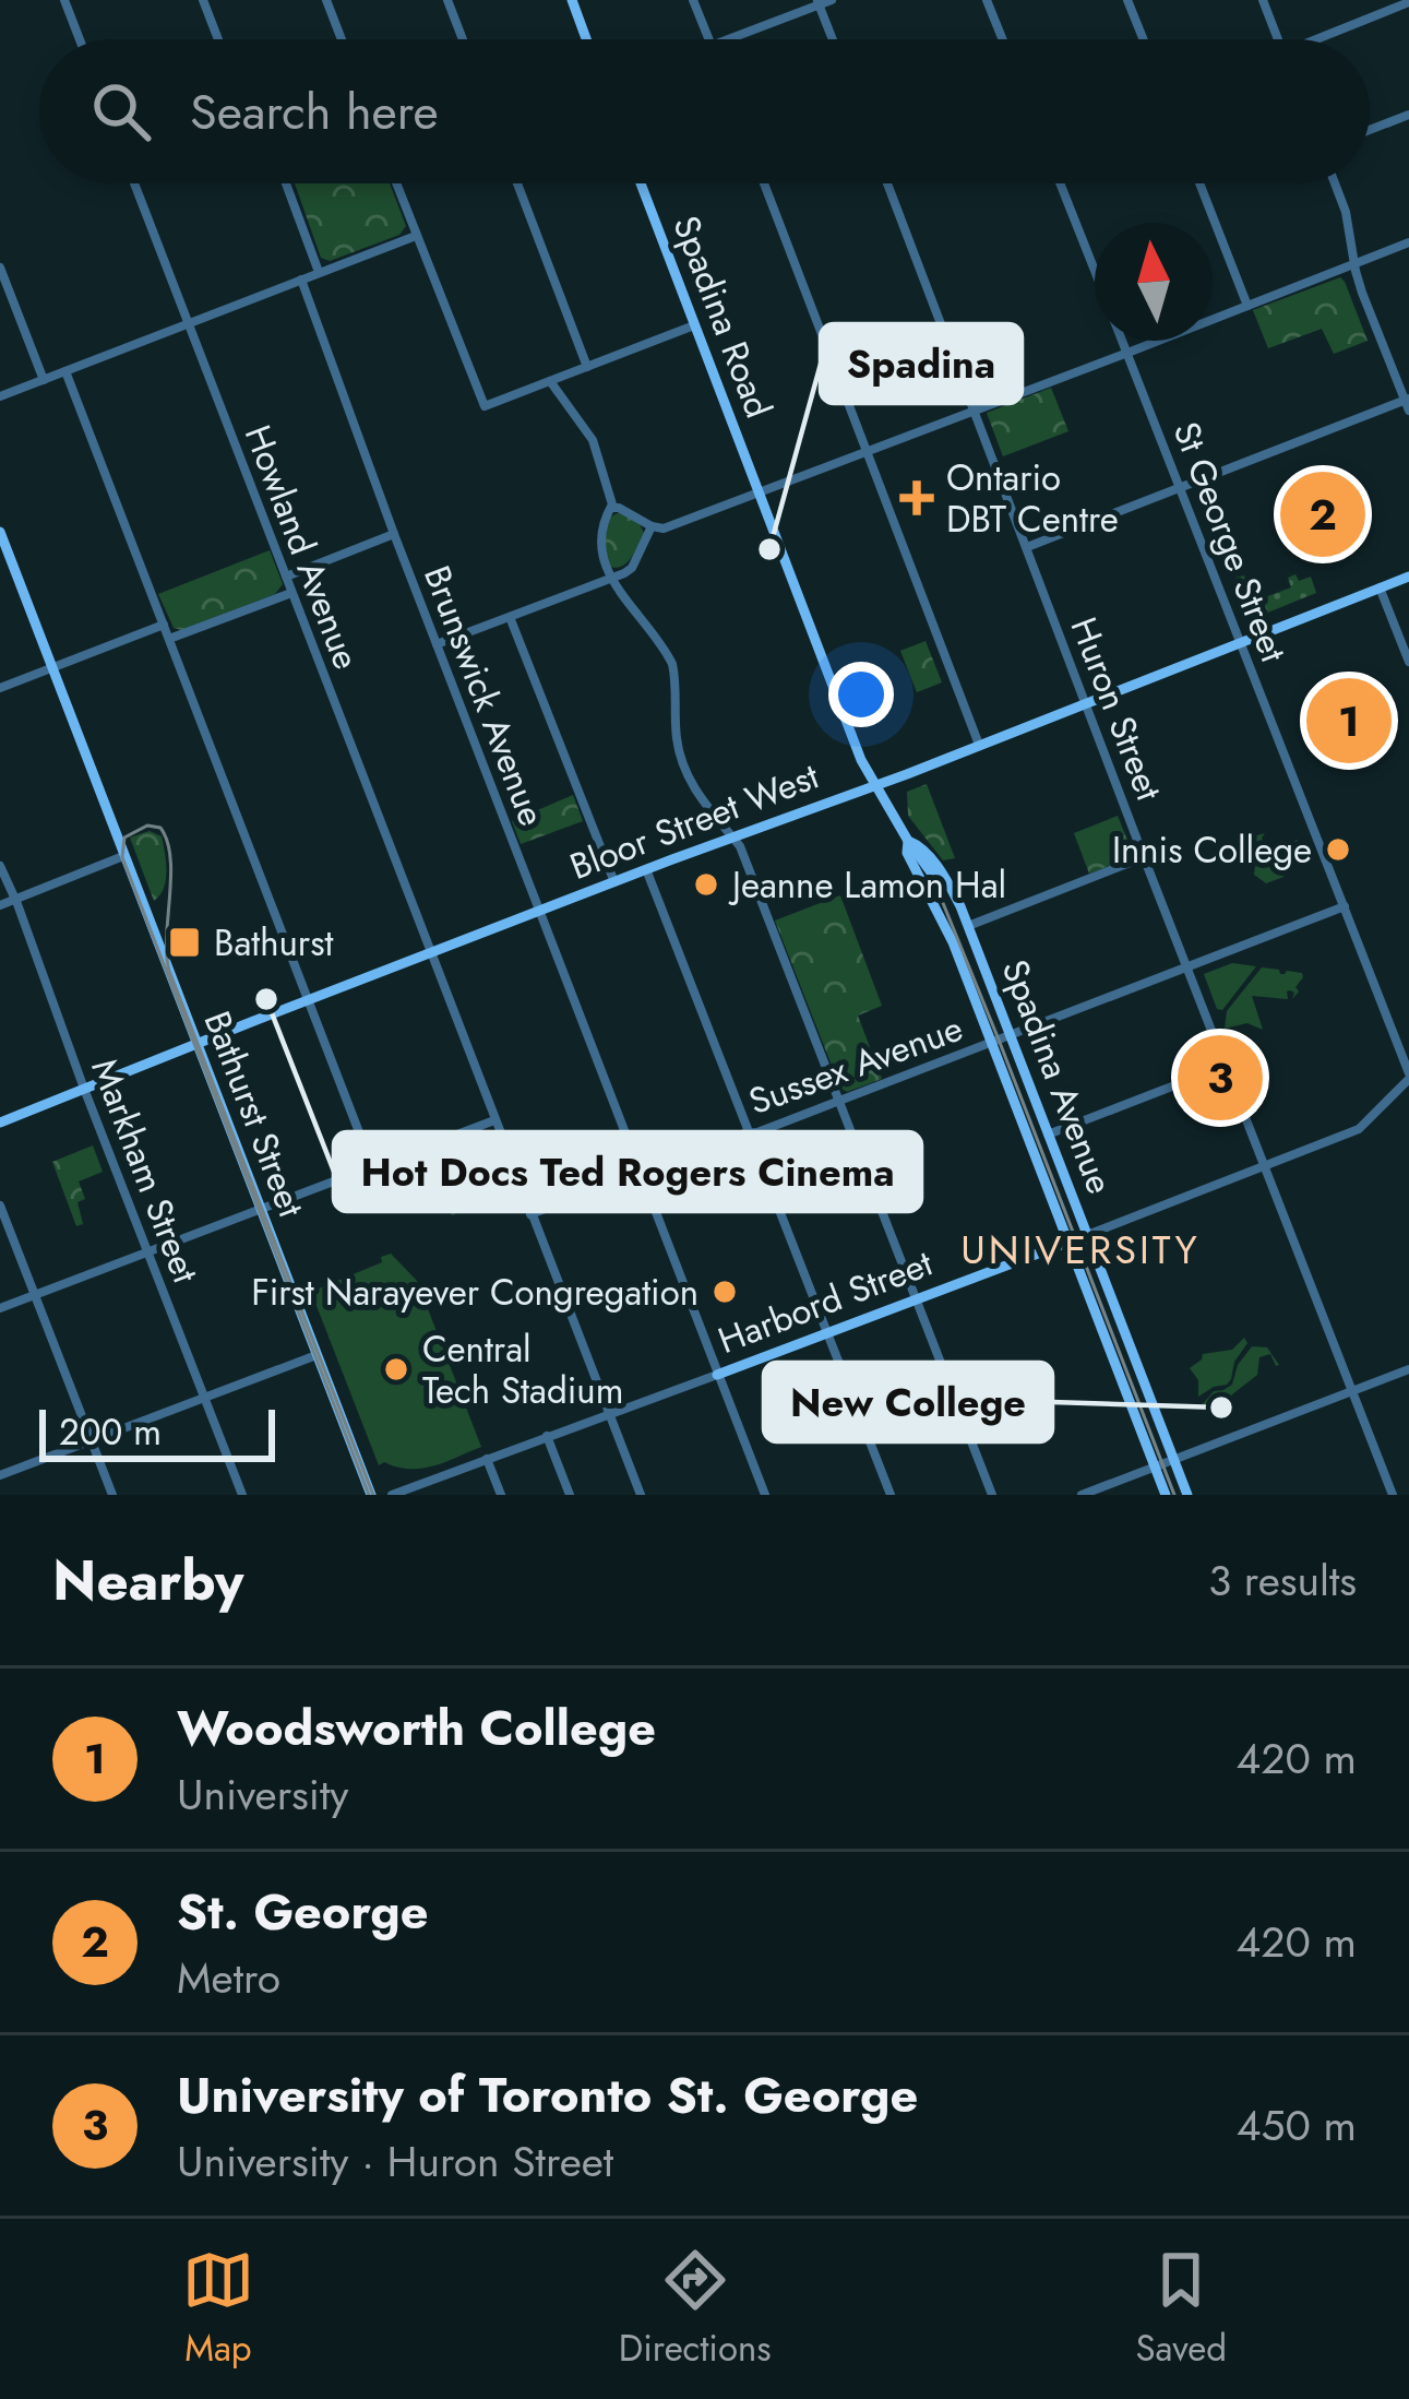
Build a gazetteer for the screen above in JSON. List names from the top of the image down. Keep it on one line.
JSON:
{"streets":{"main road":["Spadina Road","Bloor Street West","Spadina Avenue","Bathurst Street","Harbord Street"],"street":["St George Street","Howland Avenue","Brunswick Avenue","Huron Street","Sussex Avenue","Markham Street"]},"crossings":[["Spadina Road","Bloor Street West"],["Spadina Road","Spadina Avenue"],["St George Street","Bloor Street West"],["St George Street","Sussex Avenue"],["St George Street","Harbord Street"],["Howland Avenue","Bloor Street West"],["Howland Avenue","Sussex Avenue"],["Howland Avenue","Harbord Street"],["Brunswick Avenue","Bloor Street West"],["Brunswick Avenue","Sussex Avenue"],["Brunswick Avenue","Harbord Street"],["Huron Street","Bloor Street West"],["Huron Street","Sussex Avenue"],["Huron Street","Harbord Street"],["Bloor Street West","Spadina Avenue"],["Bloor Street West","Bathurst Street"],["Bloor Street West","Markham Street"],["Sussex Avenue","Spadina Avenue"],["Spadina Avenue","Harbord Street"]],"districts":["UNIVERSITY"],"places":{"health":["Ontario DBT Centre"],"other":["Spadina","Innis College","Jeanne Lamon Hal","Hot Docs Ted Rogers Cinema","First Narayever Congregation","Central Tech Stadium","New College"],"transit":["Bathurst"]},"scale_bar":"200 m","north":"top","page":{"search":"Search here","pins":["2","1","3"],"scale":"200 m","heading":["Nearby","3 results"],"list":[{"mark":"1","name":"Woodsworth College","note":"University","value":"420 m"},{"mark":"2","name":"St. George","note":"Metro","value":"420 m"},{"mark":"3","name":"University of Toronto St. George","note":"University · Huron Street","value":"450 m"}],"nav":["Map","Directions","Saved"]}}
